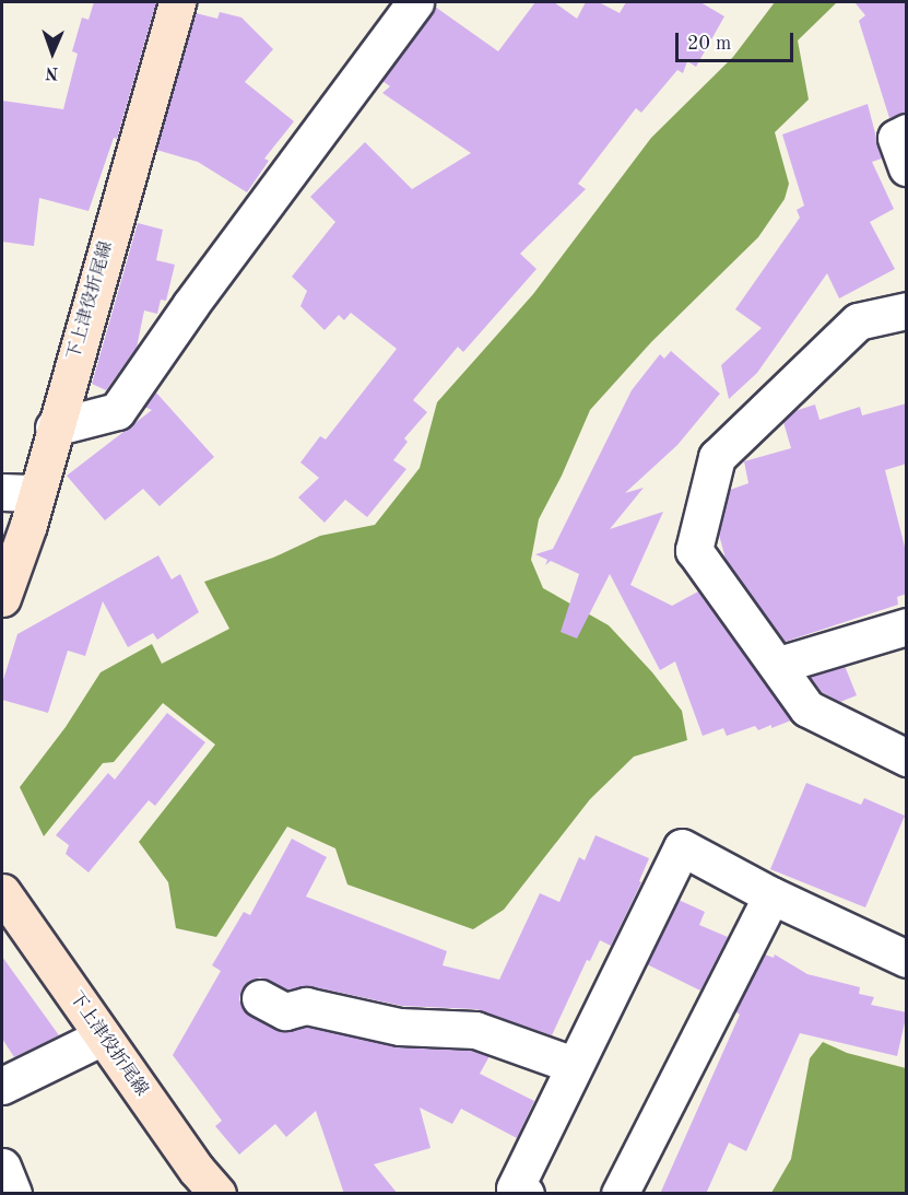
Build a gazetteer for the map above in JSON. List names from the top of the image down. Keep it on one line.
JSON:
{"streets":{"main road":["下上津役折尾線"]},"scale_bar":"20 m","north":"bottom"}
